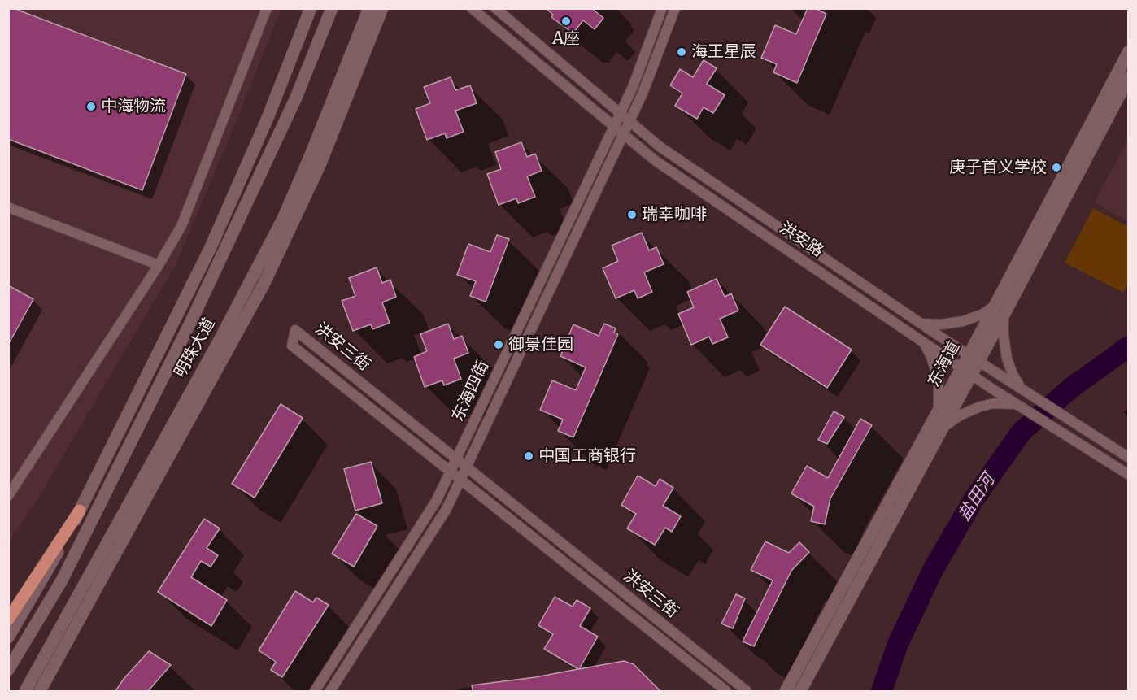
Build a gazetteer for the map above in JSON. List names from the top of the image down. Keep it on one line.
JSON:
{"streets":{"street":["洪安路","洪安三街","明珠大道","东海道","东海四街"]},"crossings":[["洪安路","东海道"],["洪安路","东海四街"],["洪安三街","东海四街"]],"water":["盐田河"],"places":["A座","海王星辰","中海物流","庚子首义学校","瑞幸咖啡","御景佳园","中国工商银行"]}
